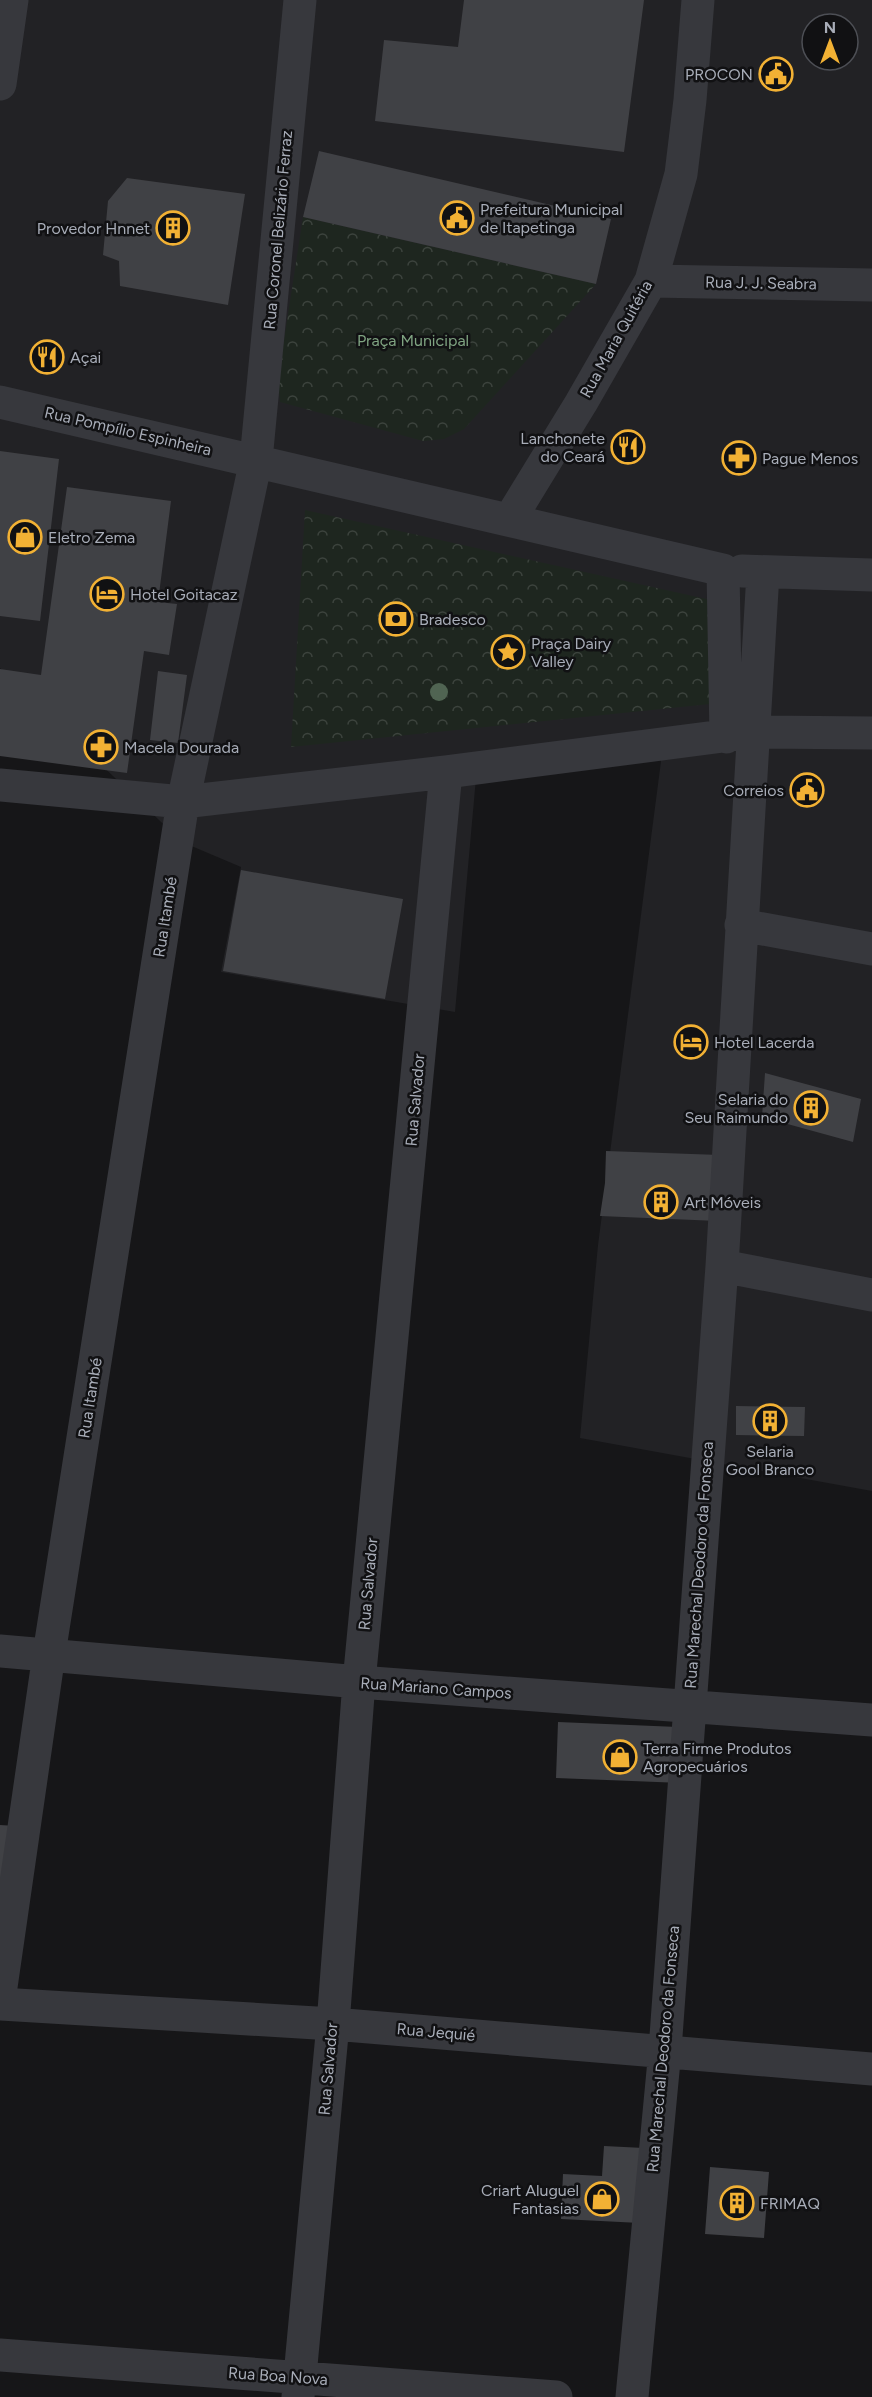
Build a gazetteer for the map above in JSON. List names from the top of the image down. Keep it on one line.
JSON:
{"streets":{"street":["Rua Coronel Belizário Ferraz","Rua J. J. Seabra","Rua Maria Quitéria","Rua Pompílio Espinheira","Rua Itambé","Rua Salvador","Rua Marechal Deodoro da Fonseca","Rua Mariano Campos","Rua Jequié","Rua Boa Nova"]},"crossings":[["Rua Coronel Belizário Ferraz","Rua Pompílio Espinheira"],["Rua J. J. Seabra","Rua Maria Quitéria"],["Rua Itambé","Rua Mariano Campos"],["Rua Salvador","Rua Mariano Campos"],["Rua Salvador","Rua Jequié"],["Rua Salvador","Rua Boa Nova"],["Rua Marechal Deodoro da Fonseca","Rua Mariano Campos"],["Rua Marechal Deodoro da Fonseca","Rua Jequié"]],"parks":["Praça Municipal"],"places":{"public building":["PROCON","Prefeitura Municipal de Itapetinga","Correios"],"building":["Provedor Hnnet","Selaria do Seu Raimundo","Art Móveis","Selaria Gool Branco","FRIMAQ"],"restaurant":["Açai","Lanchonete do Ceará"],"pharmacy":["Pague Menos","Macela Dourada"],"shop":["Eletro Zema","Terra Firme Produtos Agropecuários","Criart Aluguel Fantasias"],"hotel":["Hotel Goitacaz","Hotel Lacerda"],"bank":["Bradesco"],"place":["Praça Dairy Valley"]},"north":"top"}
